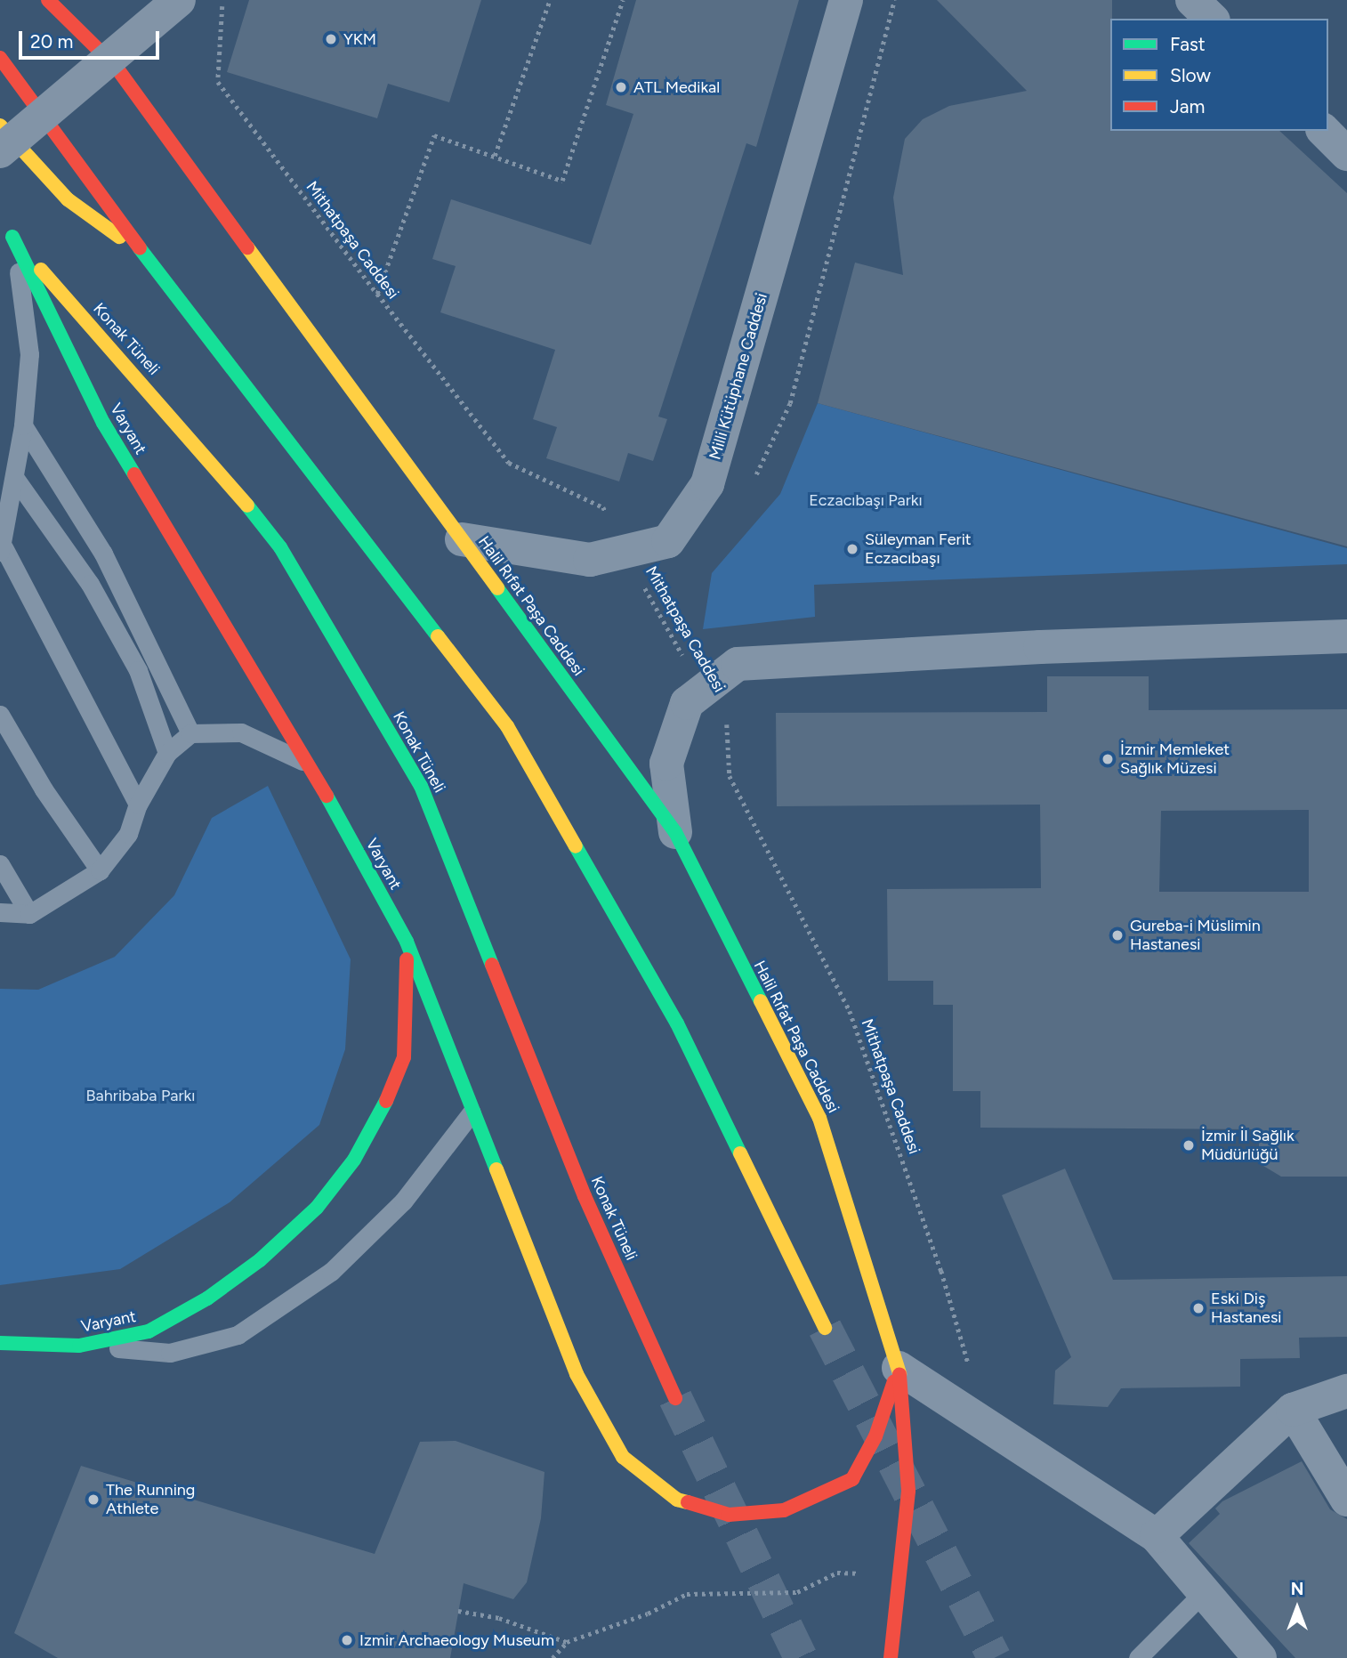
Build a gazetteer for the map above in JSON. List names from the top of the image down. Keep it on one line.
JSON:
{"streets":{"main road":["Konak Tüneli","Varyant","Halil Rıfat Paşa Caddesi"],"street":["Milli Kütüphane Caddesi"],"path":["Mithatpaşa Caddesi"]},"crossings":[["Mithatpaşa Caddesi","Milli Kütüphane Caddesi"],["Konak Tüneli","Varyant"],["Milli Kütüphane Caddesi","Halil Rıfat Paşa Caddesi"]],"parks":["Eczacıbaşı Parkı","Bahribaba Parkı"],"places":["YKM","ATL Medikal","Süleyman Ferit Eczacıbaşı","İzmir Memleket Sağlık Müzesi","Gureba-i Müslimin Hastanesi","İzmir İl Sağlık Müdürlüğü","Eski Diş Hastanesi","The Running Athlete","Izmir Archaeology Museum"],"legend":["Fast","Slow","Jam"],"scale_bar":"20 m","north":"top"}
